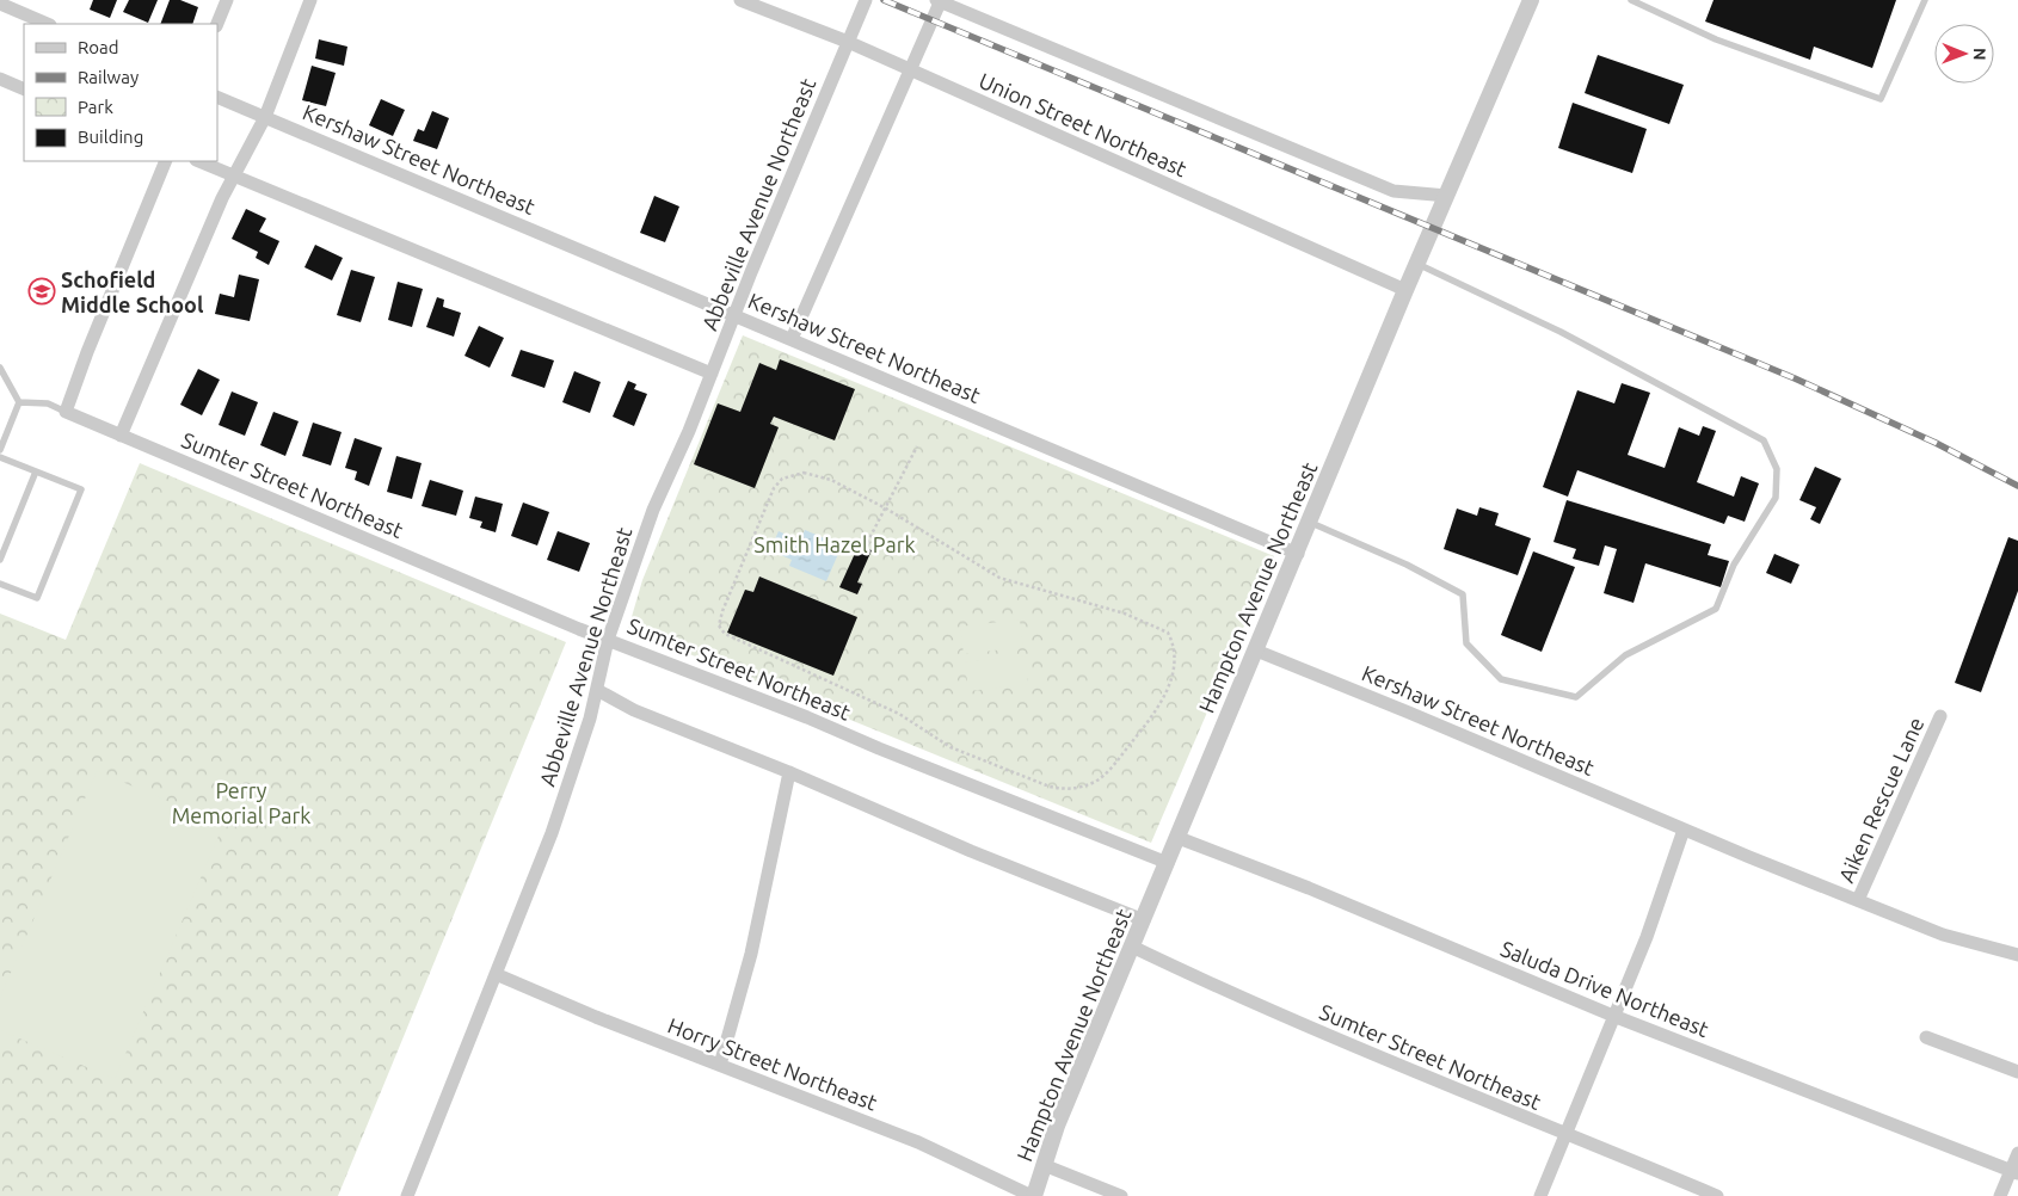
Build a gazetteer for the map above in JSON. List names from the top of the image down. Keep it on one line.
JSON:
{"streets":{"street":["Union Street Northeast","Kershaw Street Northeast","Abbeville Avenue Northeast","Sumter Street Northeast","Hampton Avenue Northeast","Aiken Rescue Lane","Saluda Drive Northeast","Horry Street Northeast"]},"crossings":[["Union Street Northeast","Abbeville Avenue Northeast"],["Union Street Northeast","Hampton Avenue Northeast"],["Kershaw Street Northeast","Abbeville Avenue Northeast"],["Kershaw Street Northeast","Hampton Avenue Northeast"],["Kershaw Street Northeast","Aiken Rescue Lane"],["Abbeville Avenue Northeast","Sumter Street Northeast"],["Abbeville Avenue Northeast","Horry Street Northeast"],["Sumter Street Northeast","Hampton Avenue Northeast"],["Hampton Avenue Northeast","Saluda Drive Northeast"],["Hampton Avenue Northeast","Horry Street Northeast"]],"parks":["Smith Hazel Park","Perry Memorial Park"],"places":{"school or university":["Schofield Middle School"]},"legend":["Road","Railway","Park","Building"],"north":"right"}
